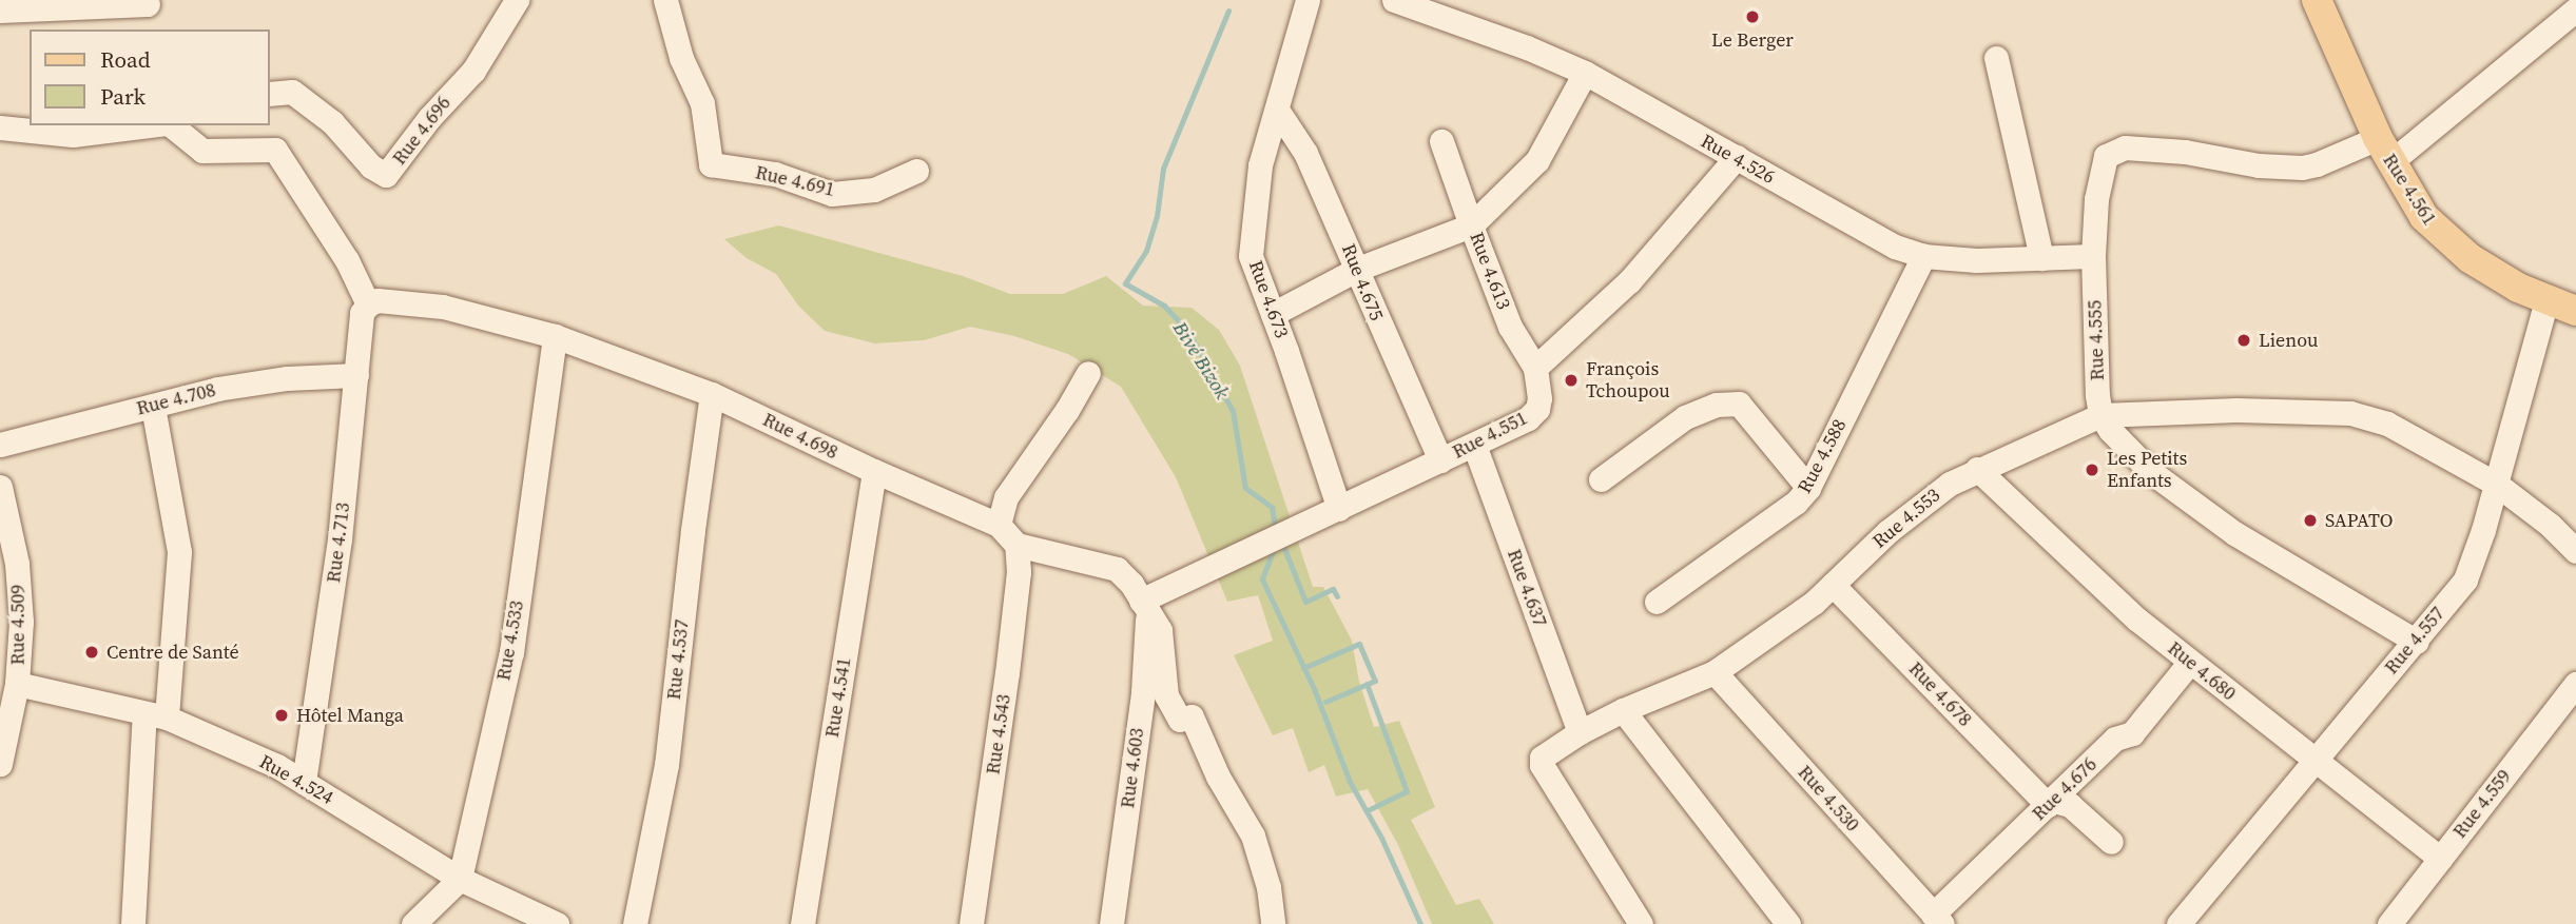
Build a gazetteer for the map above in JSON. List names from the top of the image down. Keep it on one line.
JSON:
{"streets":{"main road":["Rue 4.561"],"street":["Rue 4.696","Rue 4.526","Rue 4.691","Rue 4.613","Rue 4.675","Rue 4.673","Rue 4.555","Rue 4.708","Rue 4.551","Rue 4.698","Rue 4.588","Rue 4.553","Rue 4.713","Rue 4.637","Rue 4.509","Rue 4.533","Rue 4.557","Rue 4.537","Rue 4.680","Rue 4.678","Rue 4.541","Rue 4.543","Rue 4.603","Rue 4.524","Rue 4.676","Rue 4.530","Rue 4.559"]},"crossings":[["Rue 4.526","Rue 4.613"],["Rue 4.526","Rue 4.555"],["Rue 4.526","Rue 4.588"],["Rue 4.561","Rue 4.555"],["Rue 4.561","Rue 4.557"],["Rue 4.613","Rue 4.551"],["Rue 4.675","Rue 4.673"],["Rue 4.675","Rue 4.551"],["Rue 4.673","Rue 4.551"],["Rue 4.555","Rue 4.553"],["Rue 4.708","Rue 4.713"],["Rue 4.551","Rue 4.637"],["Rue 4.551","Rue 4.603"],["Rue 4.698","Rue 4.713"],["Rue 4.698","Rue 4.533"],["Rue 4.698","Rue 4.537"],["Rue 4.698","Rue 4.541"],["Rue 4.698","Rue 4.543"],["Rue 4.553","Rue 4.637"],["Rue 4.553","Rue 4.557"],["Rue 4.553","Rue 4.680"],["Rue 4.553","Rue 4.678"],["Rue 4.553","Rue 4.530"],["Rue 4.713","Rue 4.524"],["Rue 4.509","Rue 4.524"],["Rue 4.533","Rue 4.524"],["Rue 4.557","Rue 4.680"],["Rue 4.680","Rue 4.676"],["Rue 4.680","Rue 4.559"],["Rue 4.678","Rue 4.676"],["Rue 4.676","Rue 4.530"]],"water":["Bivé Bizok"],"places":["Le Berger","Lienou","François Tchoupou","Les Petits Enfants","SAPATO","Centre de Santé","Hôtel Manga"],"legend":["Road","Park"]}
